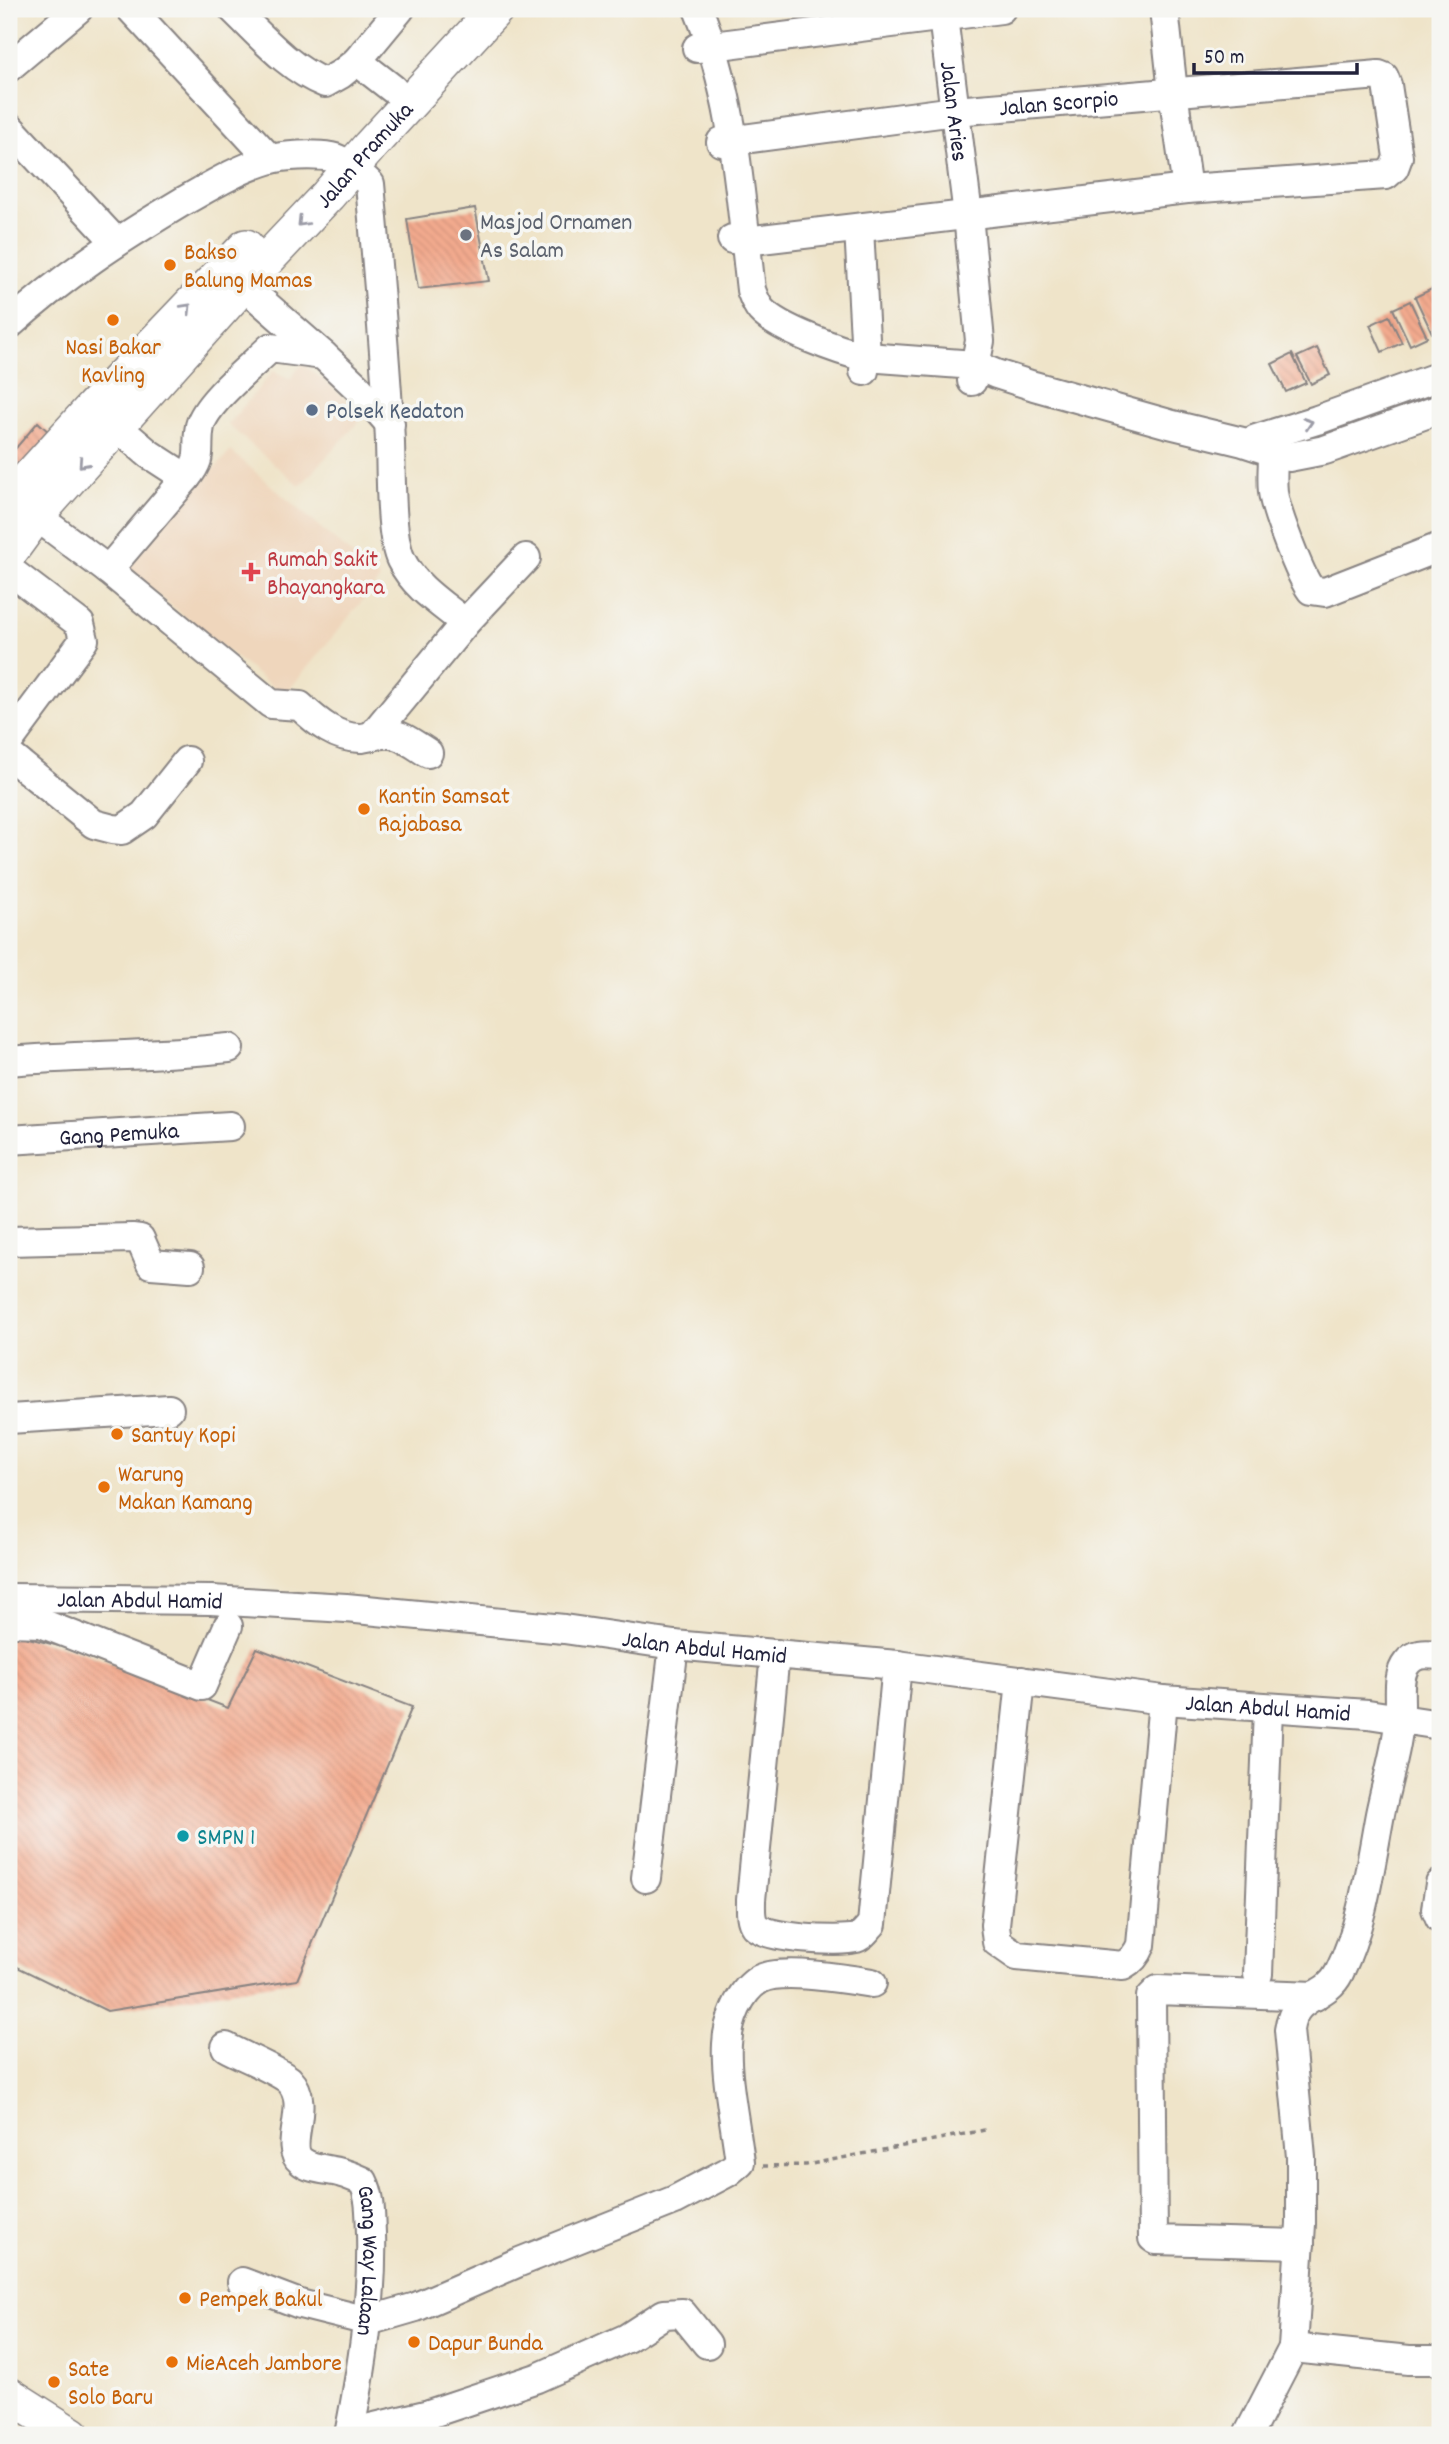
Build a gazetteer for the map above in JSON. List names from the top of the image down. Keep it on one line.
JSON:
{"streets":{"main road":["Jalan Pramuka"],"street":["Jalan Scorpio","Jalan Aries","Gang Pemuka","Jalan Abdul Hamid","Gang Way Lalaan"]},"crossings":[["Jalan Scorpio","Jalan Aries"]],"places":{"other":["Masjod Ornamen As Salam","Bakso Balung Mamas","Nasi Bakar Kavling","Polsek Kedaton","Kantin Samsat Rajabasa","Santuy Kopi","Warung Makan Kamang","SMPN 1","Pempek Bakul","Dapur Bunda","MieAceh Jambore","Sate Solo Baru"],"health":["Rumah Sakit Bhayangkara"]},"scale_bar":"50 m"}
